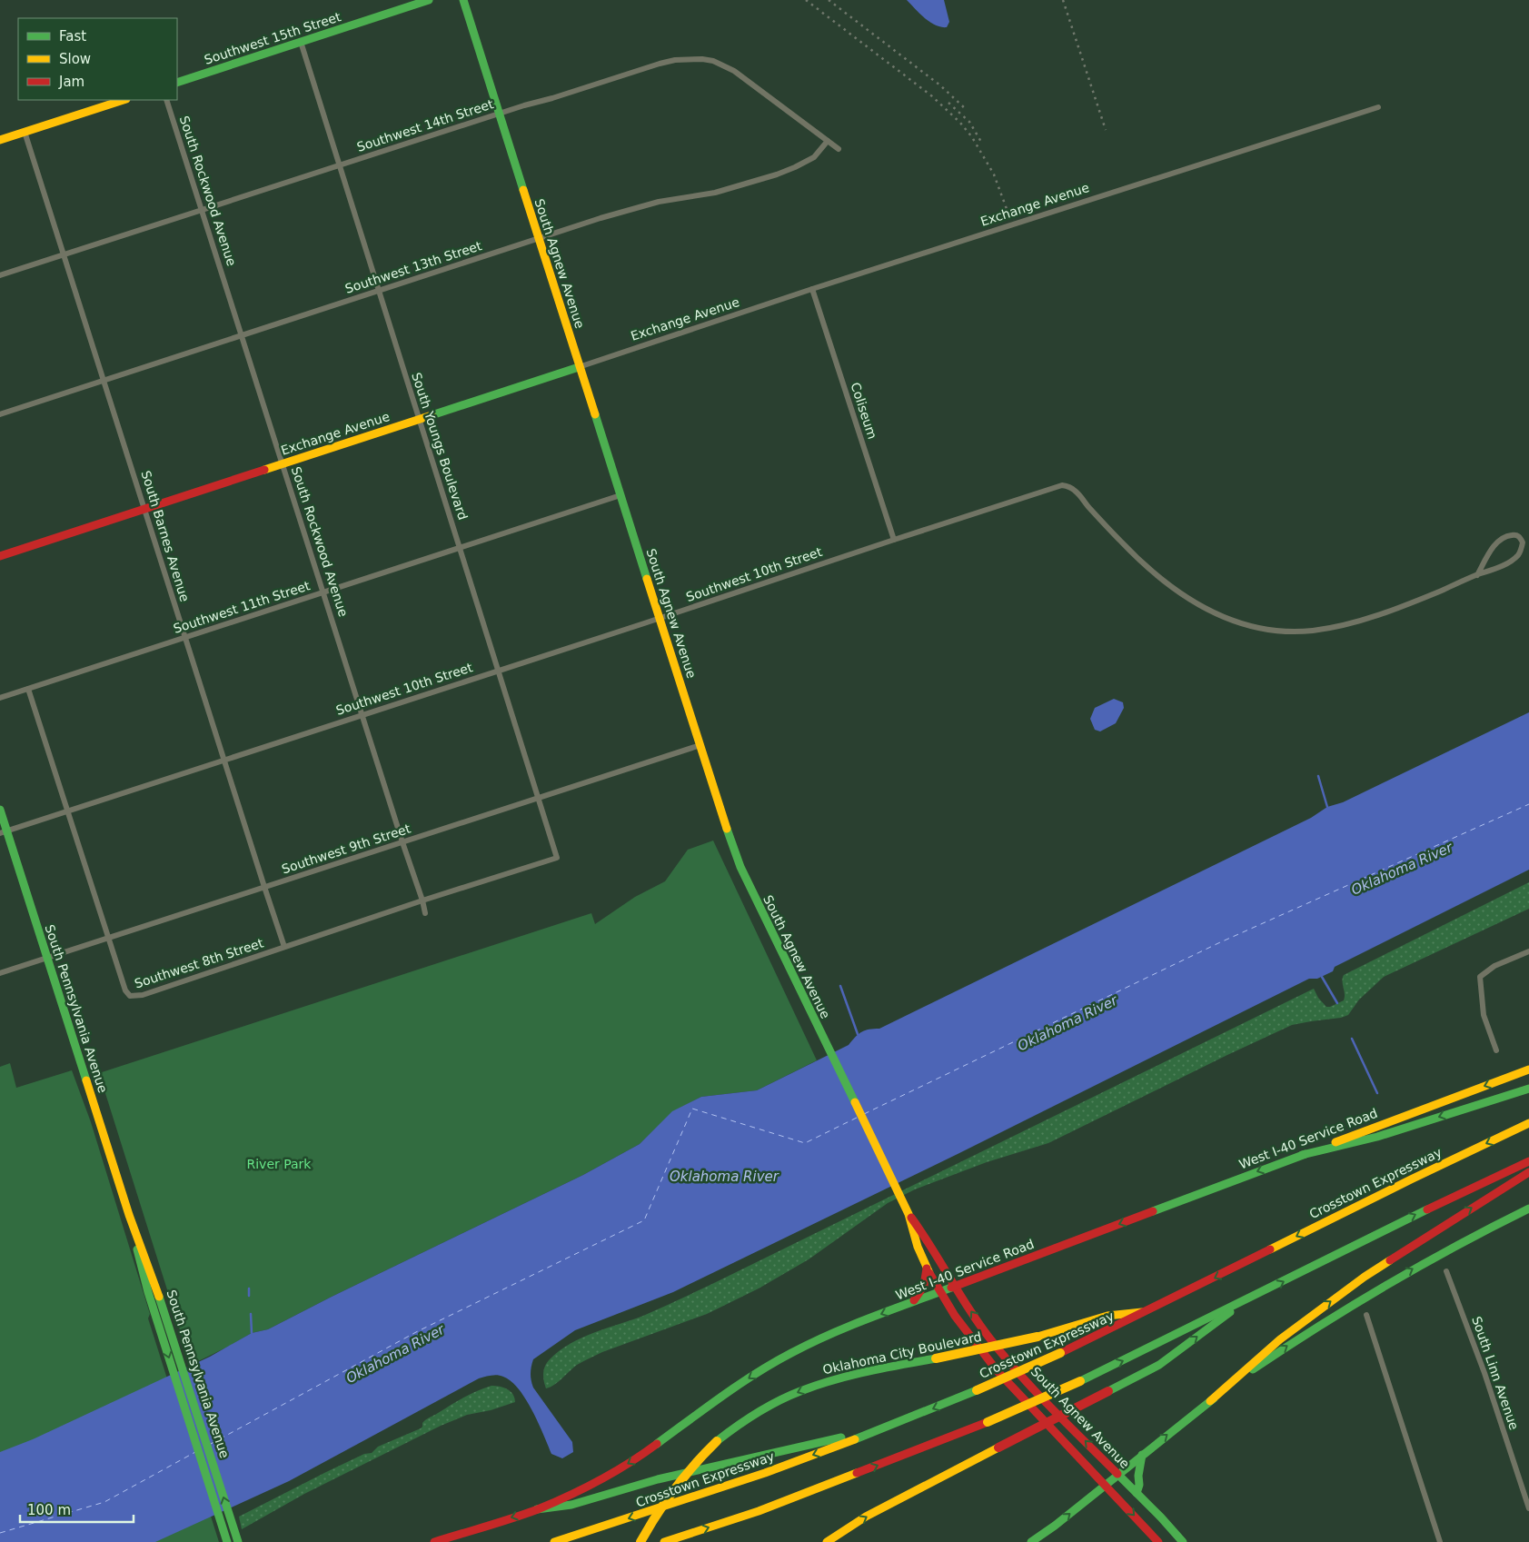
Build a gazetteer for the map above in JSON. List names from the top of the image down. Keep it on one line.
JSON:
{"streets":{"main road":["Southwest 15th Street","Exchange Avenue","South Agnew Avenue","South Pennsylvania Avenue","West I-40 Service Road","Crosstown Expressway","Oklahoma City Boulevard"],"street":["Southwest 14th Street","South Rockwood Avenue","Southwest 13th Street","Coliseum","South Youngs Boulevard","South Barnes Avenue","Southwest 10th Street","Southwest 11th Street","Southwest 9th Street","Southwest 8th Street","South Linn Avenue"]},"crossings":[["Southwest 15th Street","South Youngs Boulevard"],["Southwest 14th Street","South Rockwood Avenue"],["Southwest 14th Street","South Agnew Avenue"],["Southwest 14th Street","Southwest 13th Street"],["Southwest 14th Street","South Youngs Boulevard"],["Southwest 14th Street","South Barnes Avenue"],["South Rockwood Avenue","Exchange Avenue"],["South Rockwood Avenue","Southwest 13th Street"],["South Rockwood Avenue","Southwest 10th Street"],["South Rockwood Avenue","Southwest 11th Street"],["South Rockwood Avenue","Southwest 9th Street"],["South Rockwood Avenue","Southwest 8th Street"],["Exchange Avenue","South Agnew Avenue"],["Exchange Avenue","Coliseum"],["Exchange Avenue","South Youngs Boulevard"],["Exchange Avenue","South Barnes Avenue"],["South Agnew Avenue","Southwest 13th Street"],["South Agnew Avenue","Southwest 10th Street"],["South Agnew Avenue","Southwest 11th Street"],["South Agnew Avenue","Southwest 9th Street"],["South Agnew Avenue","West I-40 Service Road"],["Southwest 13th Street","South Youngs Boulevard"],["Southwest 13th Street","South Barnes Avenue"],["Coliseum","Southwest 10th Street"],["South Youngs Boulevard","Southwest 10th Street"],["South Youngs Boulevard","Southwest 11th Street"],["South Youngs Boulevard","Southwest 9th Street"],["South Youngs Boulevard","Southwest 8th Street"],["South Barnes Avenue","Southwest 10th Street"],["South Barnes Avenue","Southwest 11th Street"],["South Barnes Avenue","Southwest 9th Street"],["South Barnes Avenue","Southwest 8th Street"],["Southwest 10th Street","Southwest 8th Street"],["Southwest 10th Street","South Pennsylvania Avenue"],["Southwest 11th Street","Southwest 8th Street"],["Southwest 9th Street","Southwest 8th Street"],["Southwest 9th Street","South Pennsylvania Avenue"],["Crosstown Expressway","Oklahoma City Boulevard"]],"water":["Oklahoma River"],"parks":["River Park"],"legend":["Fast","Slow","Jam"],"scale_bar":"100 m"}
